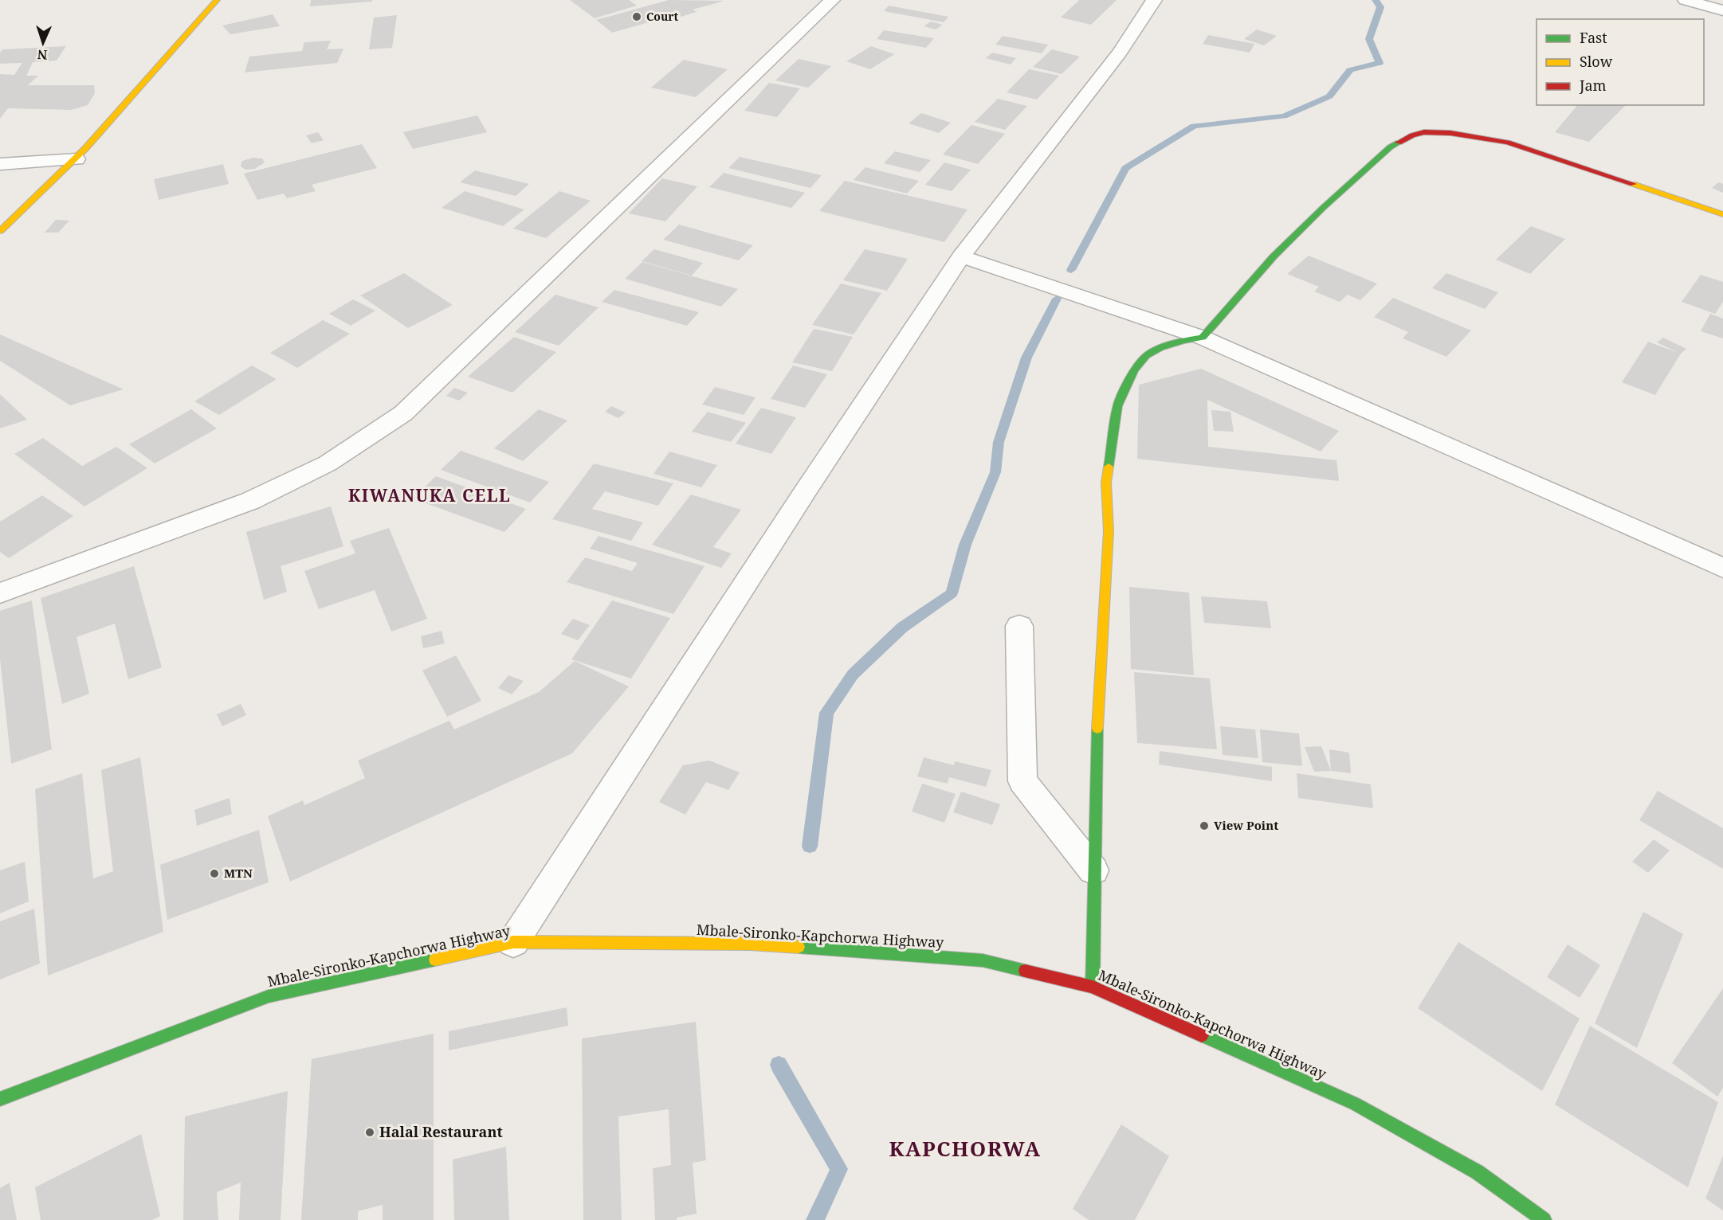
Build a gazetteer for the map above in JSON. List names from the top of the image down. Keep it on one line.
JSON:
{"streets":{"street":["Mbale-Sironko-Kapchorwa Highway"]},"districts":["KIWANUKA CELL","KAPCHORWA"],"places":["Court","View Point","MTN","Halal Restaurant"],"legend":["Fast","Slow","Jam"],"north":"bottom"}
